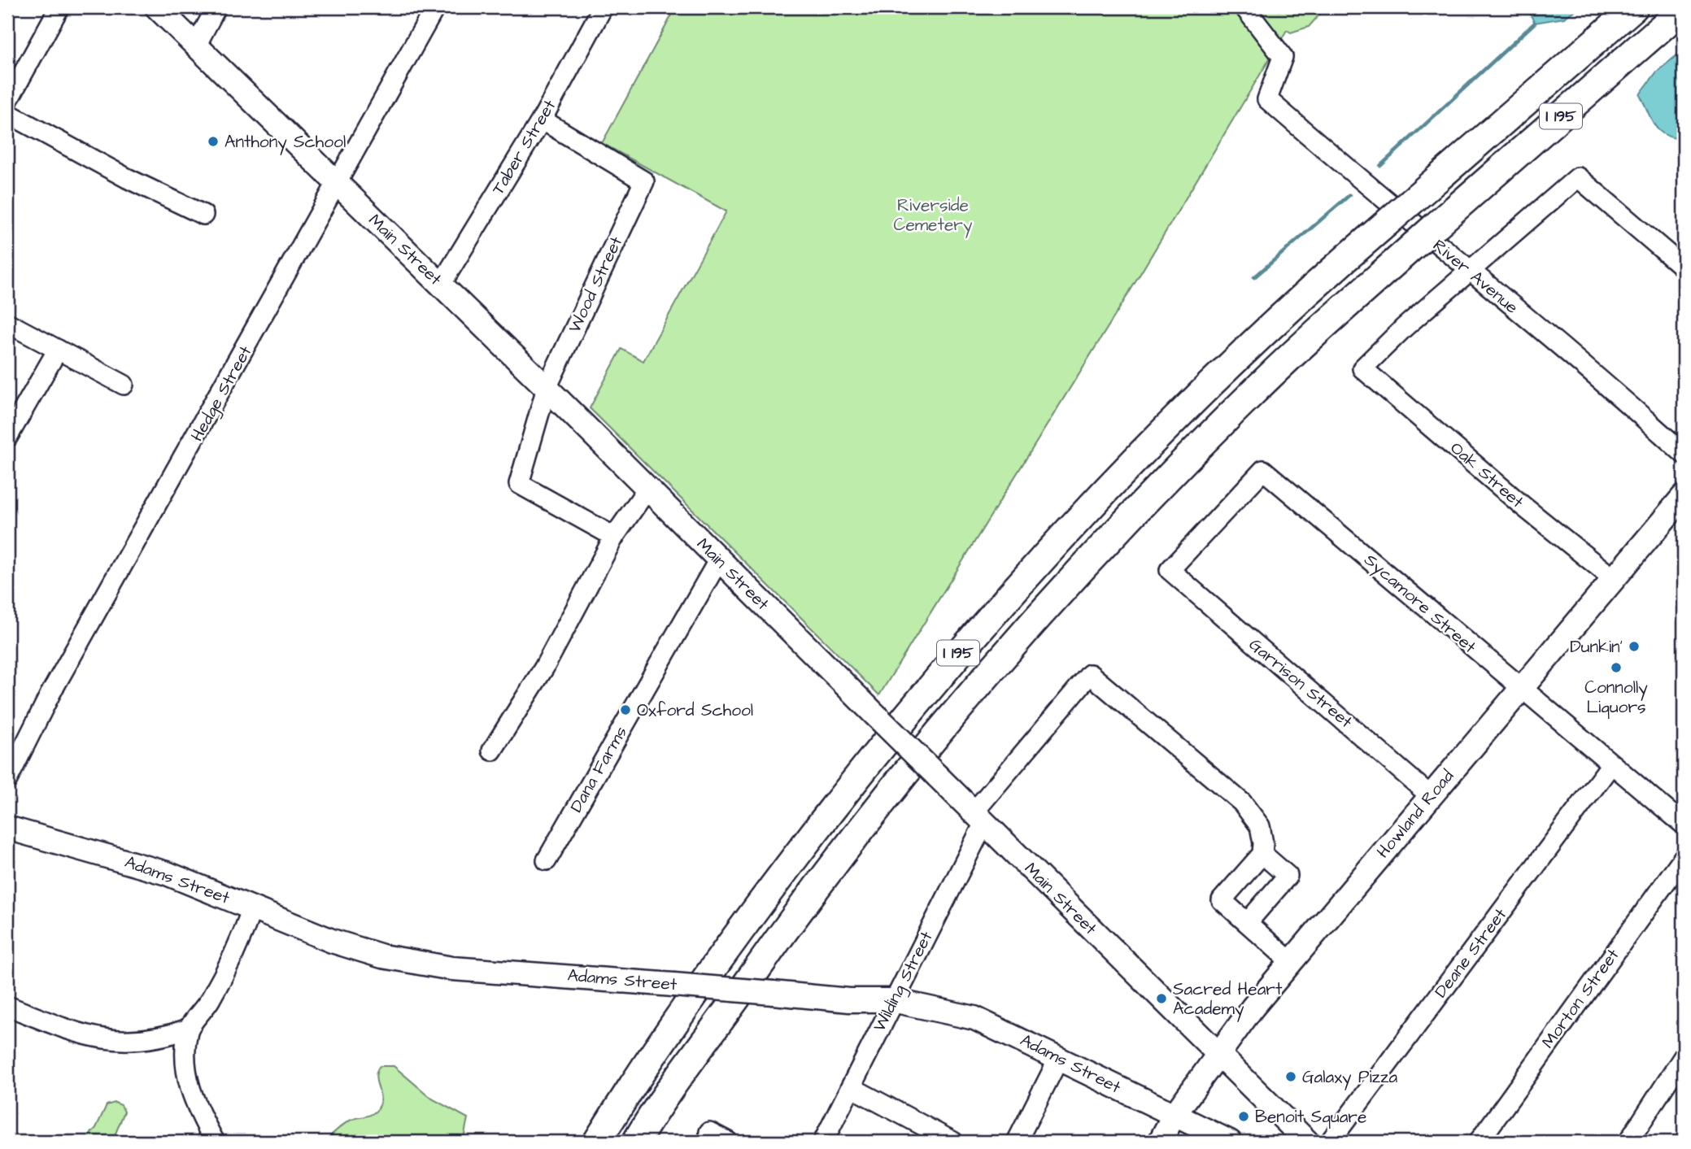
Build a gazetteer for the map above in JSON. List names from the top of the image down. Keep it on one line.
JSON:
{"streets":{"highway":["I 195"],"main road":["Main Street","Howland Road","Adams Street"],"street":["Taber Street","River Avenue","Wood Street","Hedge Street","Oak Street","Sycamore Street","Garrison Street","Dana Farms","Deane Street","Wilding Street","Morton Street"]},"crossings":[["Taber Street","Main Street"],["Taber Street","Wood Street"],["Main Street","Wood Street"],["Main Street","Hedge Street"],["Main Street","Dana Farms"],["Main Street","Howland Road"],["Main Street","Wilding Street"],["River Avenue","Oak Street"],["Oak Street","Howland Road"],["Sycamore Street","Garrison Street"],["Sycamore Street","Howland Road"],["Sycamore Street","Deane Street"],["Garrison Street","Howland Road"],["Howland Road","Adams Street"],["Adams Street","Wilding Street"]],"parks":["Riverside Cemetery"],"places":["Anthony School","Dunkin'","Connolly Liquors","Oxford School","Sacred Heart Academy","Galaxy Pizza","Benoit Square"]}
